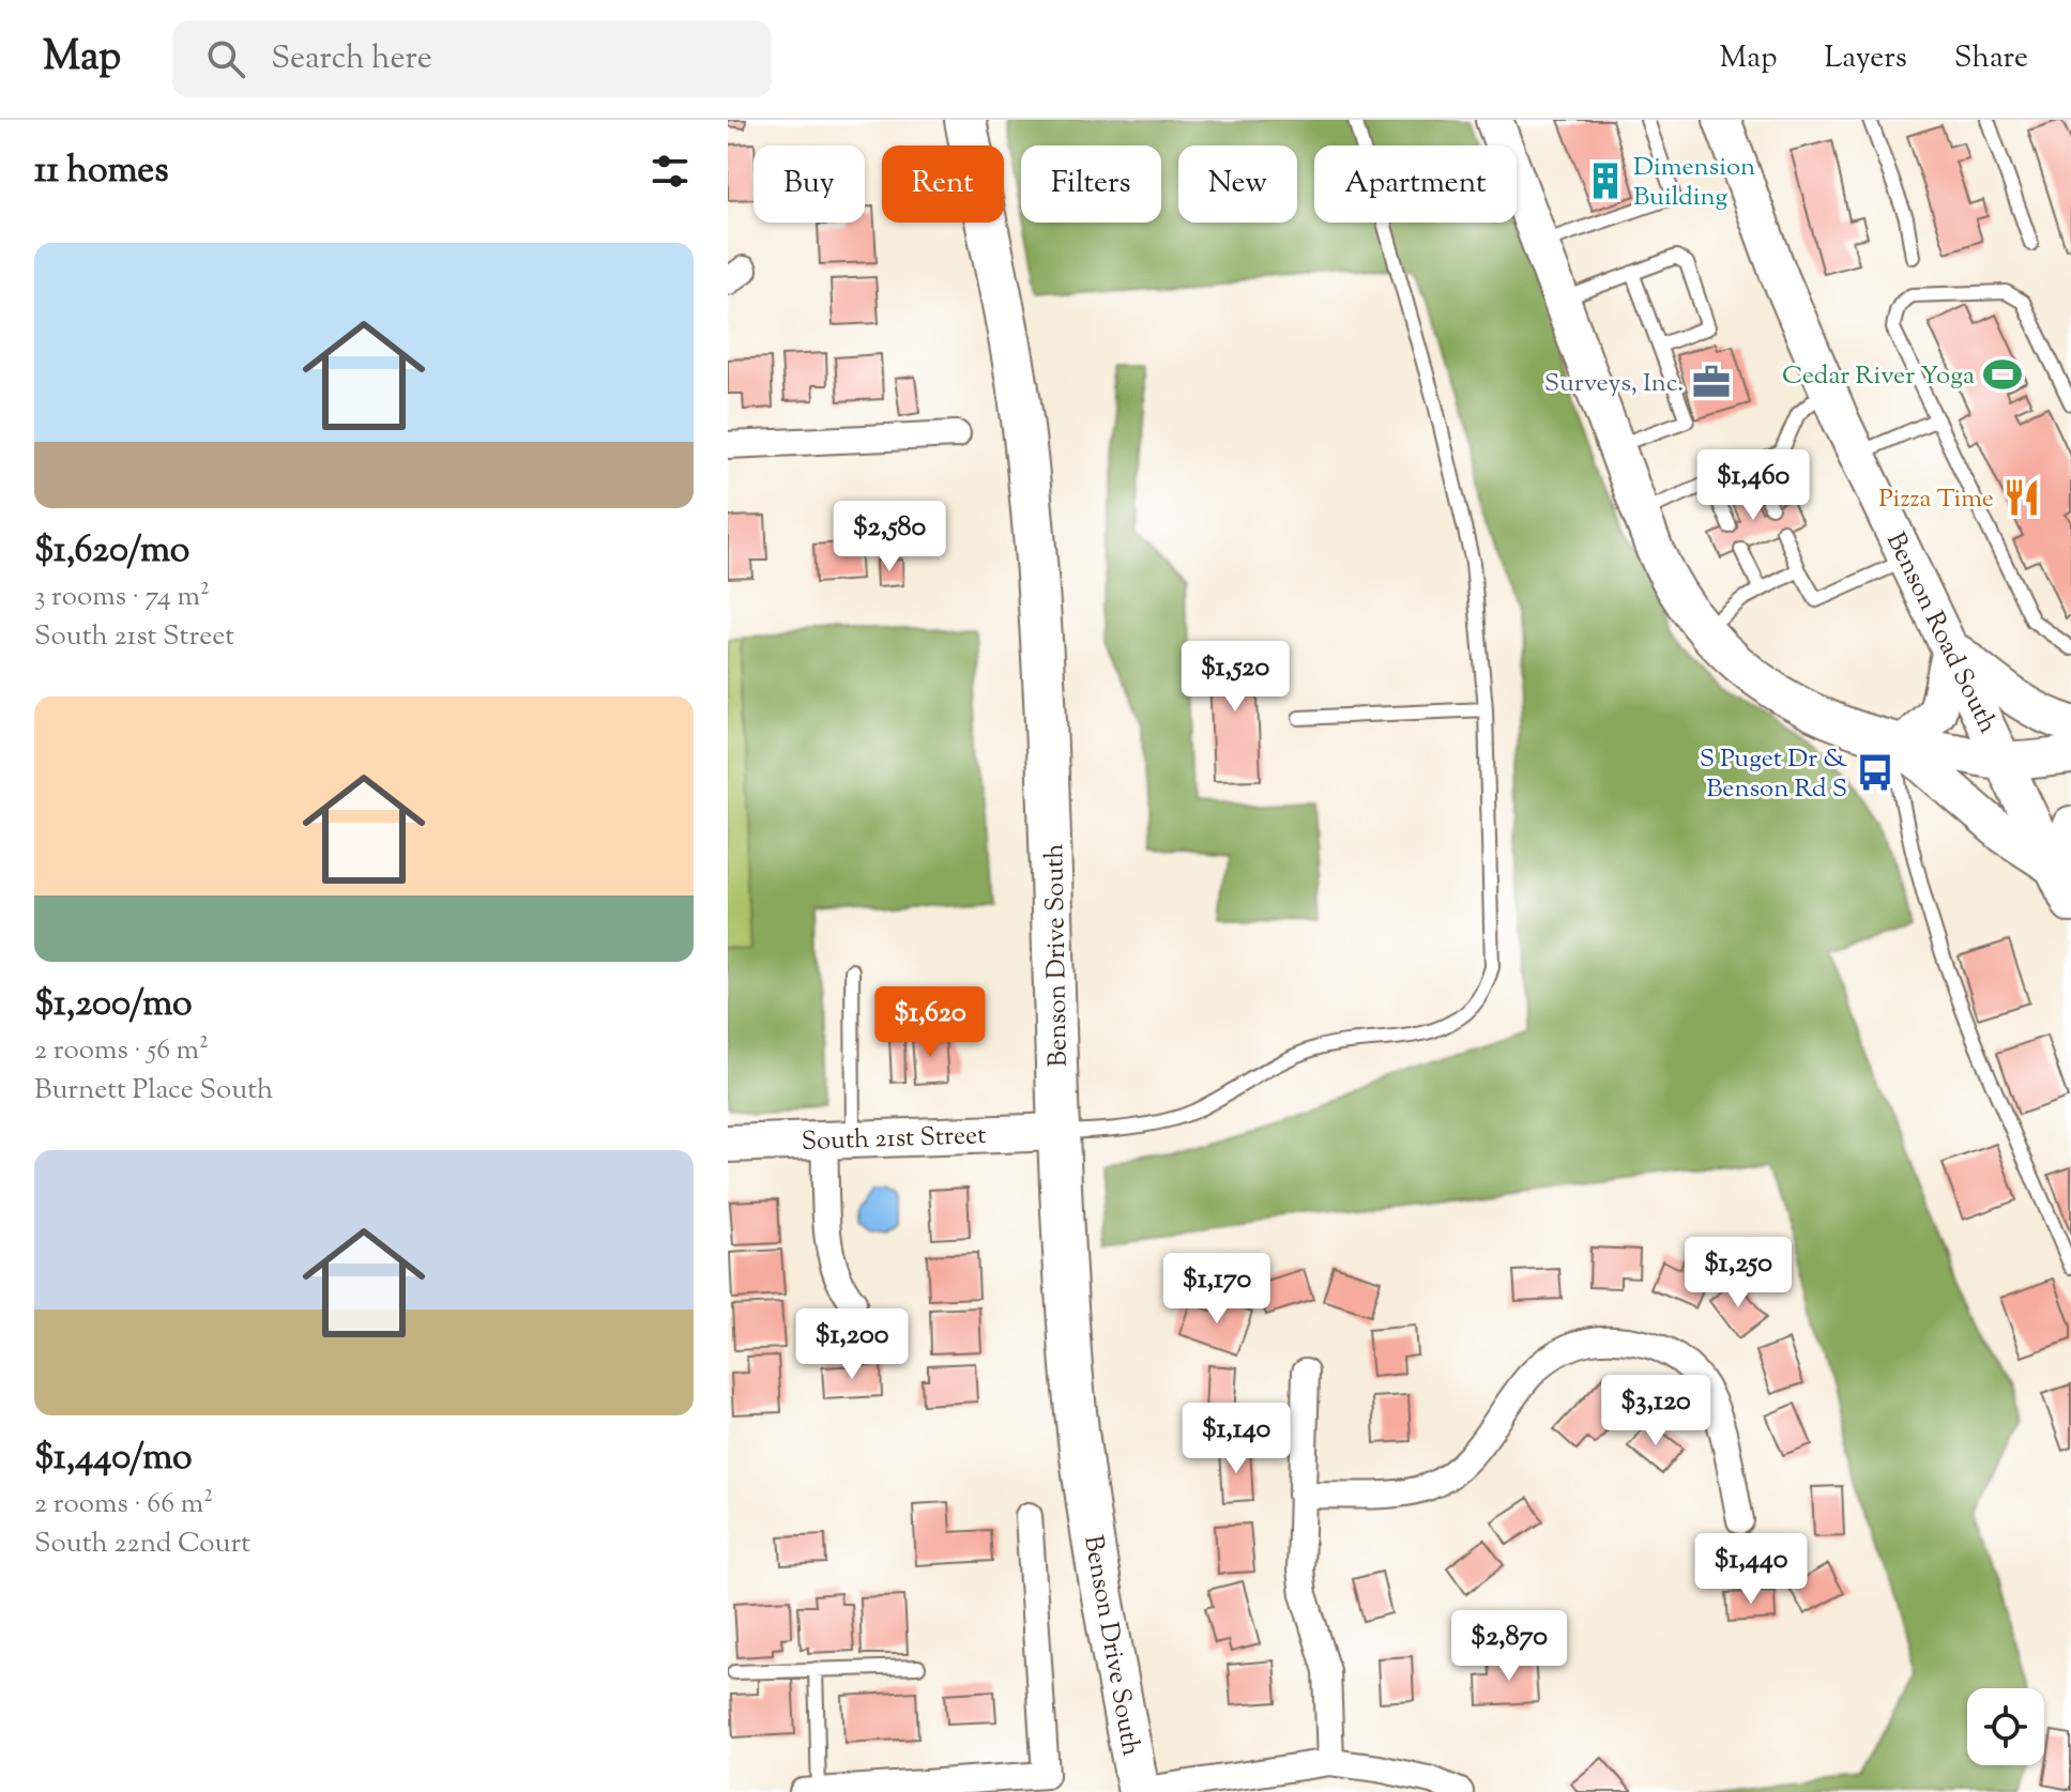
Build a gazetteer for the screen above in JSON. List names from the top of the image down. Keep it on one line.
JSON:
{"streets":{"main road":["Benson Drive South"],"street":["Benson Road South","South 21st Street"]},"crossings":[["Benson Drive South","South 21st Street"]],"places":{"building":["Dimension Building"],"sports":["Cedar River Yoga"],"office":["Surveys, Inc."],"restaurant":["Pizza Time"],"bus stop":["S Puget Dr & Benson Rd S"]},"page":{"header":"Map","search":"Search here","nav":["Map","Layers","Share"],"heading":"11 homes","chip":["Buy","Rent","Filters","New","Apartment"],"list":[{"name":"$1,620/mo","note":"3 rooms · 74 m² · South 21st Street"},{"name":"$1,200/mo","note":"2 rooms · 56 m² · Burnett Place South"},{"name":"$1,440/mo","note":"2 rooms · 66 m² · South 22nd Court"}],"price":["$1,460","$2,580","$1,520","$1,620","$1,250","$1,170","$1,200","$3,120","$1,140","$1,440","$2,870"]}}
